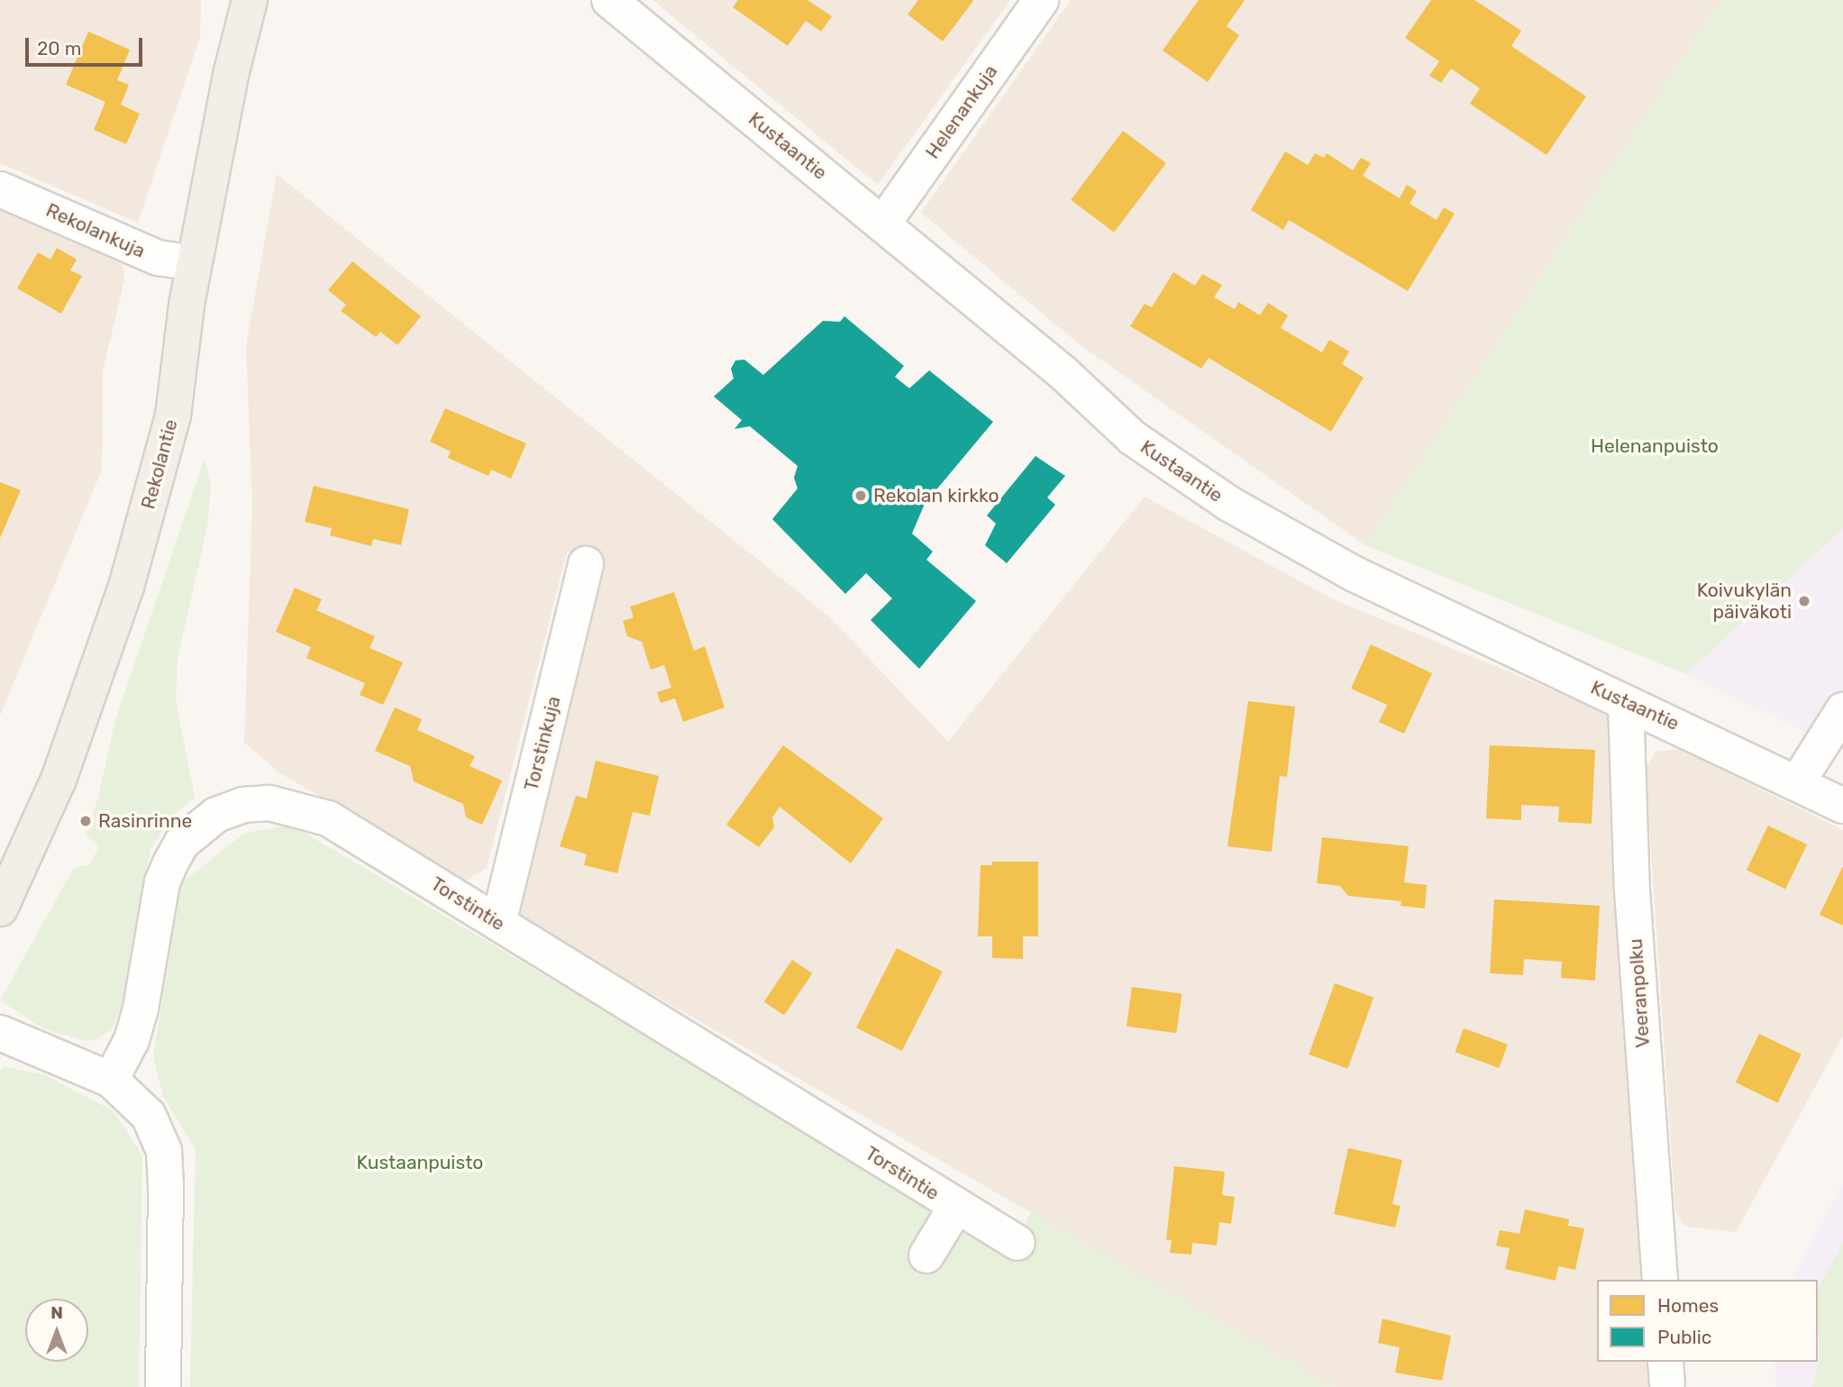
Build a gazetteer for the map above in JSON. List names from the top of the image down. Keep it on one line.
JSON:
{"streets":{"main road":["Rekolantie"],"street":["Helenankuja","Kustaantie","Rekolankuja","Torstinkuja","Torstintie","Veeranpolku"]},"crossings":[["Helenankuja","Kustaantie"],["Kustaantie","Veeranpolku"],["Rekolankuja","Rekolantie"],["Torstinkuja","Torstintie"]],"parks":["Helenanpuisto","Kustaanpuisto"],"places":["Rekolan kirkko","Koivukylän päiväkoti","Rasinrinne"],"legend":["Homes","Public"],"scale_bar":"20 m","north":"top"}
